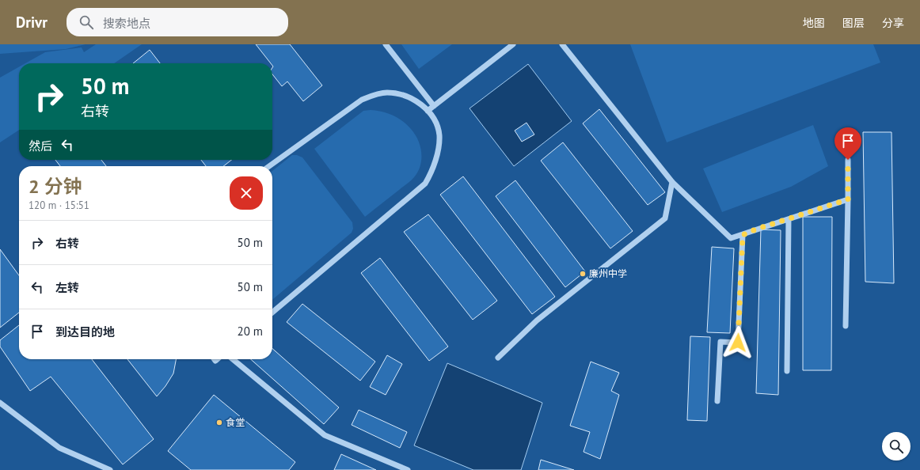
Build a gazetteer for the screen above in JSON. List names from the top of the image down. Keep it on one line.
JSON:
{"places":["廉州中学","食堂"],"page":{"header":"Drivr","search":"搜索地点","nav":["地图","图层","分享"],"turn":["50 m","右转"],"then":"然后","heading":["2 分钟","120 m · 15:51"],"list":[{"name":"右转","value":"50 m"},{"name":"左转","value":"50 m"},{"name":"到达目的地","value":"20 m"}]}}
